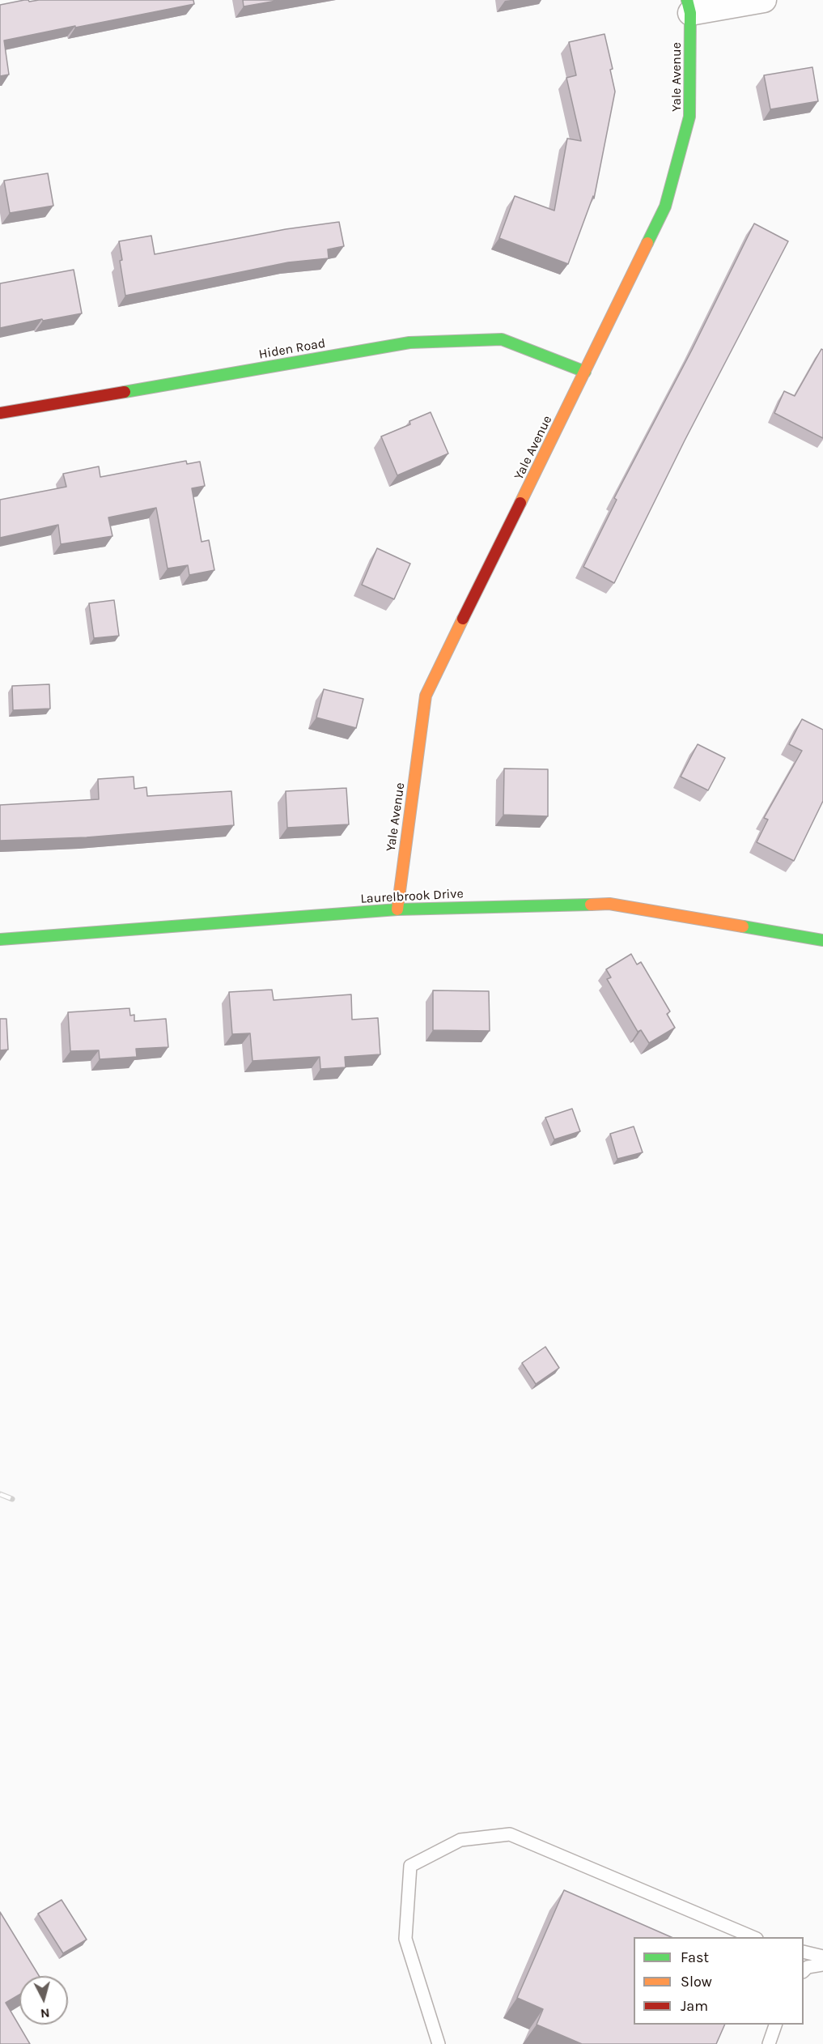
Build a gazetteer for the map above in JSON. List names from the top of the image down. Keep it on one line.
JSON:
{"streets":{"street":["Yale Avenue","Hiden Road","Laurelbrook Drive"]},"crossings":[["Yale Avenue","Hiden Road"],["Yale Avenue","Laurelbrook Drive"]],"legend":["Fast","Slow","Jam"],"north":"bottom"}
